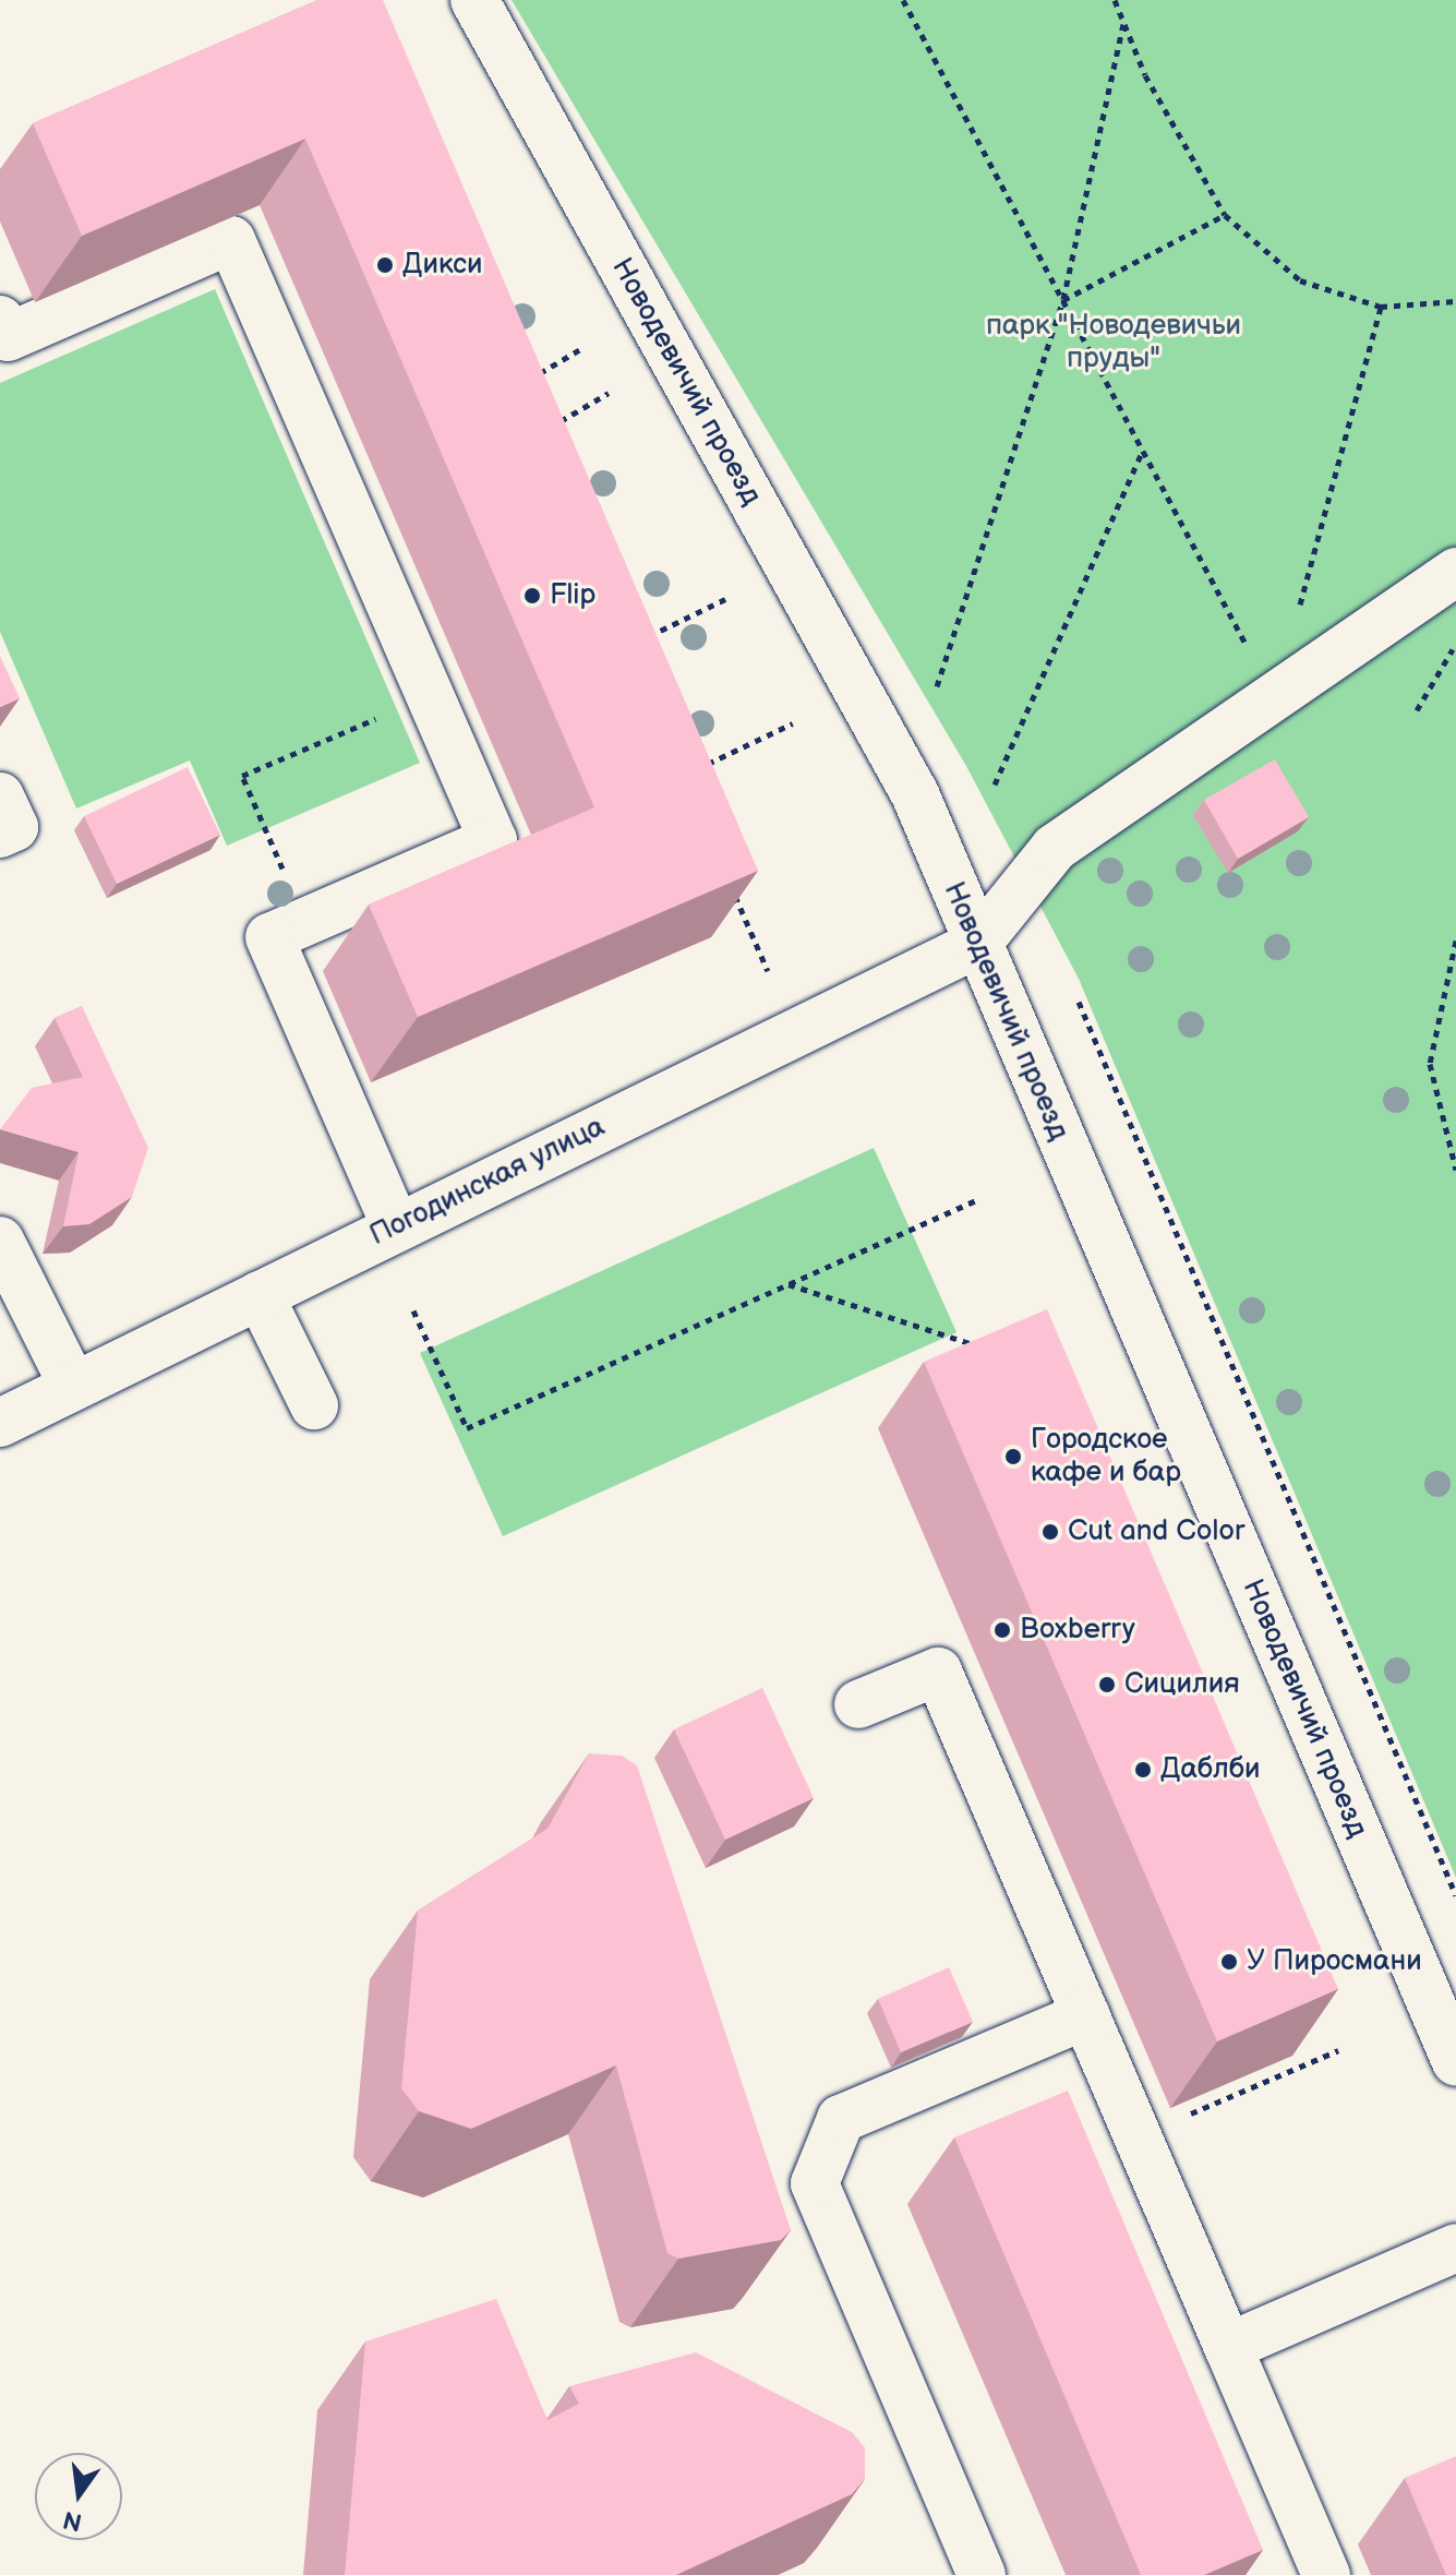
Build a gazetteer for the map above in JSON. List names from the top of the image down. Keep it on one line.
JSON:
{"streets":{"street":["Новодевичий проезд","Погодинская улица"]},"crossings":[["Новодевичий проезд","Погодинская улица"]],"parks":["парк \"Новодевичьи пруды\""],"places":["Дикси","Flip","Городское кафе и бар","Cut and Color","Boxberry","Сицилия","Даблби","У Пиросмани"],"north":"bottom"}
